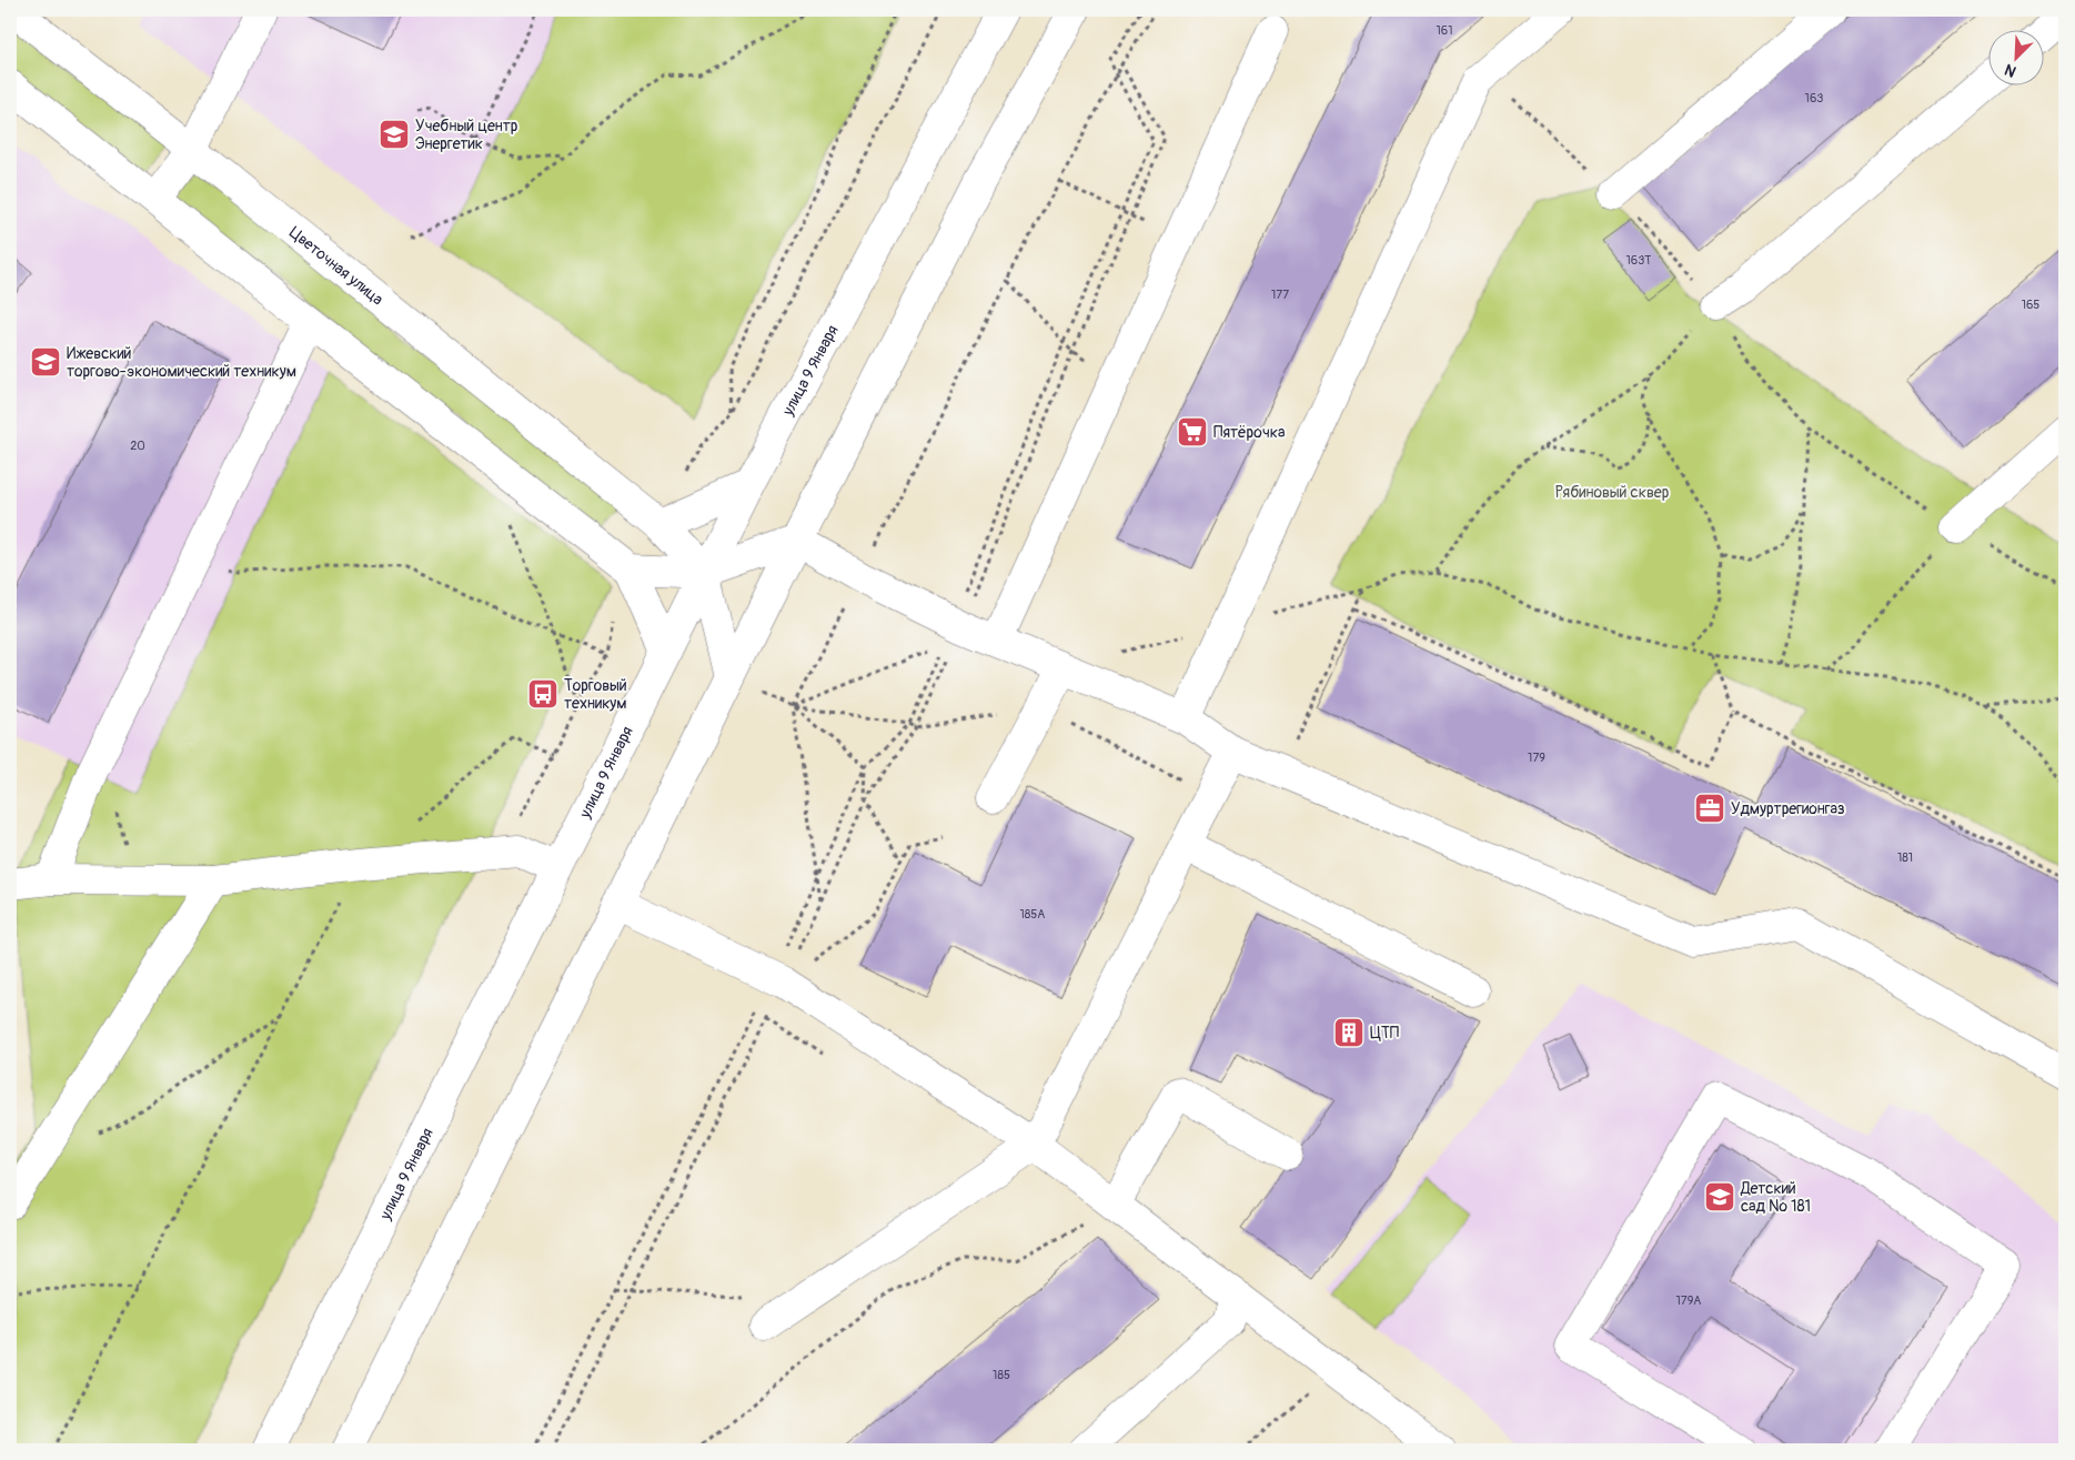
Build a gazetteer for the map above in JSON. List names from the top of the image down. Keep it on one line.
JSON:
{"streets":{"main road":["Цветочная улица","улица 9 Января"]},"crossings":[["Цветочная улица","улица 9 Января"]],"parks":["Рябиновый сквер"],"places":{"school or university":["Учебный центр Энергетик","Ижевский торгово-экономический техникум","Детский сад № 181"],"supermarket":["Пятёрочка"],"bus stop":["Торговый техникум"],"office":["Удмуртрегионгаз"],"building":["ЦТП"]},"house_numbers":["161","163","163Т","177","165","20","179","181","185А","179А","185"],"north":"bottom left"}
